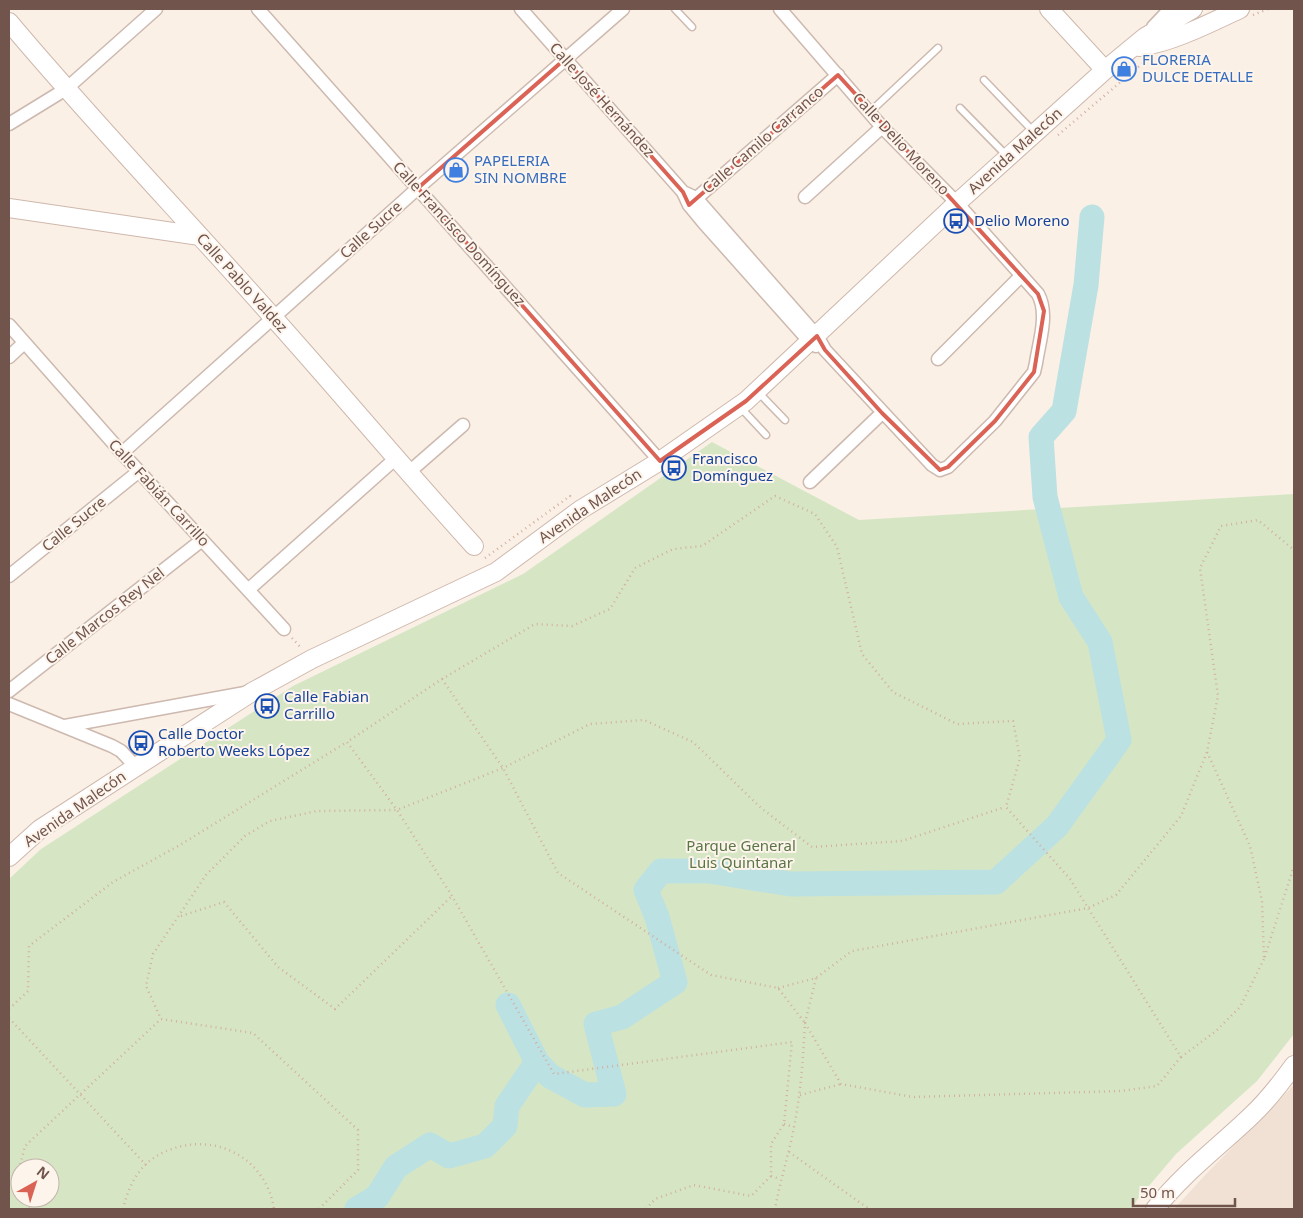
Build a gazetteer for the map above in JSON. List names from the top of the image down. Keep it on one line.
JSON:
{"streets":{"main road":["Avenida Malecón","Calle Pablo Valdez"],"street":["Calle José Hernández","Calle Camilo Carranco","Calle Delio Moreno","Calle Sucre","Calle Francisco Domínguez","Calle Fabián Carrillo","Calle Marcos Rey Nel"]},"crossings":[["Calle José Hernández","Calle Camilo Carranco"],["Calle José Hernández","Calle Delio Moreno"],["Calle José Hernández","Avenida Malecón"],["Calle José Hernández","Calle Sucre"],["Calle Camilo Carranco","Calle Delio Moreno"],["Calle Delio Moreno","Avenida Malecón"],["Avenida Malecón","Calle Francisco Domínguez"],["Calle Sucre","Calle Francisco Domínguez"],["Calle Sucre","Calle Pablo Valdez"],["Calle Sucre","Calle Fabián Carrillo"],["Calle Fabián Carrillo","Calle Marcos Rey Nel"]],"parks":["Parque General Luis Quintanar"],"places":{"shop":["FLORERIA DULCE DETALLE","PAPELERIA SIN NOMBRE"],"bus stop":["Delio Moreno","Francisco Domínguez","Calle Fabian Carrillo","Calle Doctor Roberto Weeks López"]},"scale_bar":"50 m","north":"top right"}
